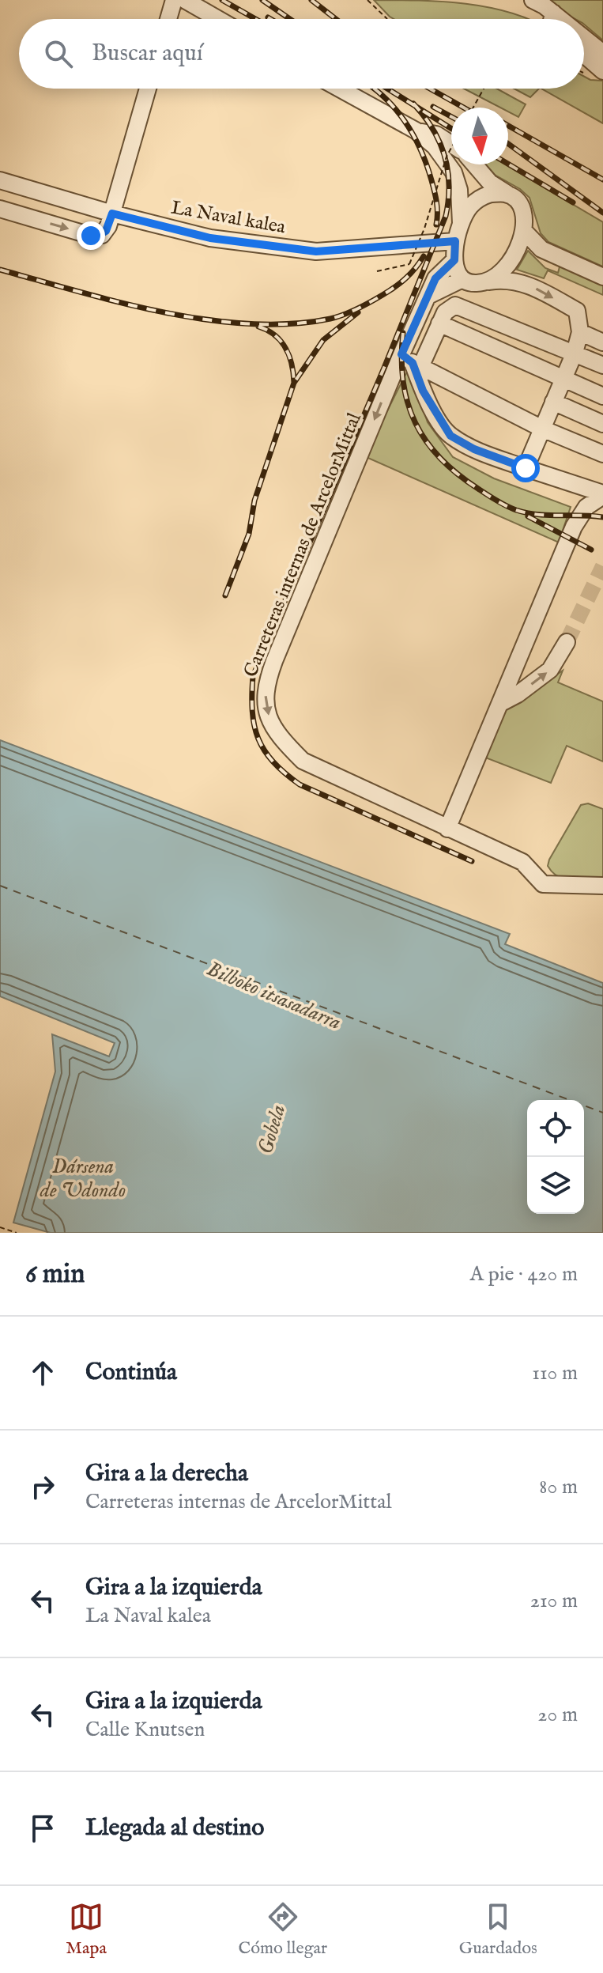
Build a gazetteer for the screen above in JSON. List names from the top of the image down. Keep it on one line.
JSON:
{"streets":{"street":["La Naval kalea","Carreteras internas de ArcelorMittal"]},"crossings":[["La Naval kalea","Carreteras internas de ArcelorMittal"]],"water":["Bilboko itsasadarra","Gobela","Dársena de Udondo"],"north":"bottom","page":{"search":"Buscar aquí","heading":["6 min","A pie · 420 m"],"list":[["Continúa","110 m"],["Gira a la derecha","Carreteras internas de ArcelorMittal","80 m"],["Gira a la izquierda","La Naval kalea","210 m"],["Gira a la izquierda","Calle Knutsen","20 m"],"Llegada al destino"],"nav":["Mapa","Cómo llegar","Guardados"]}}
